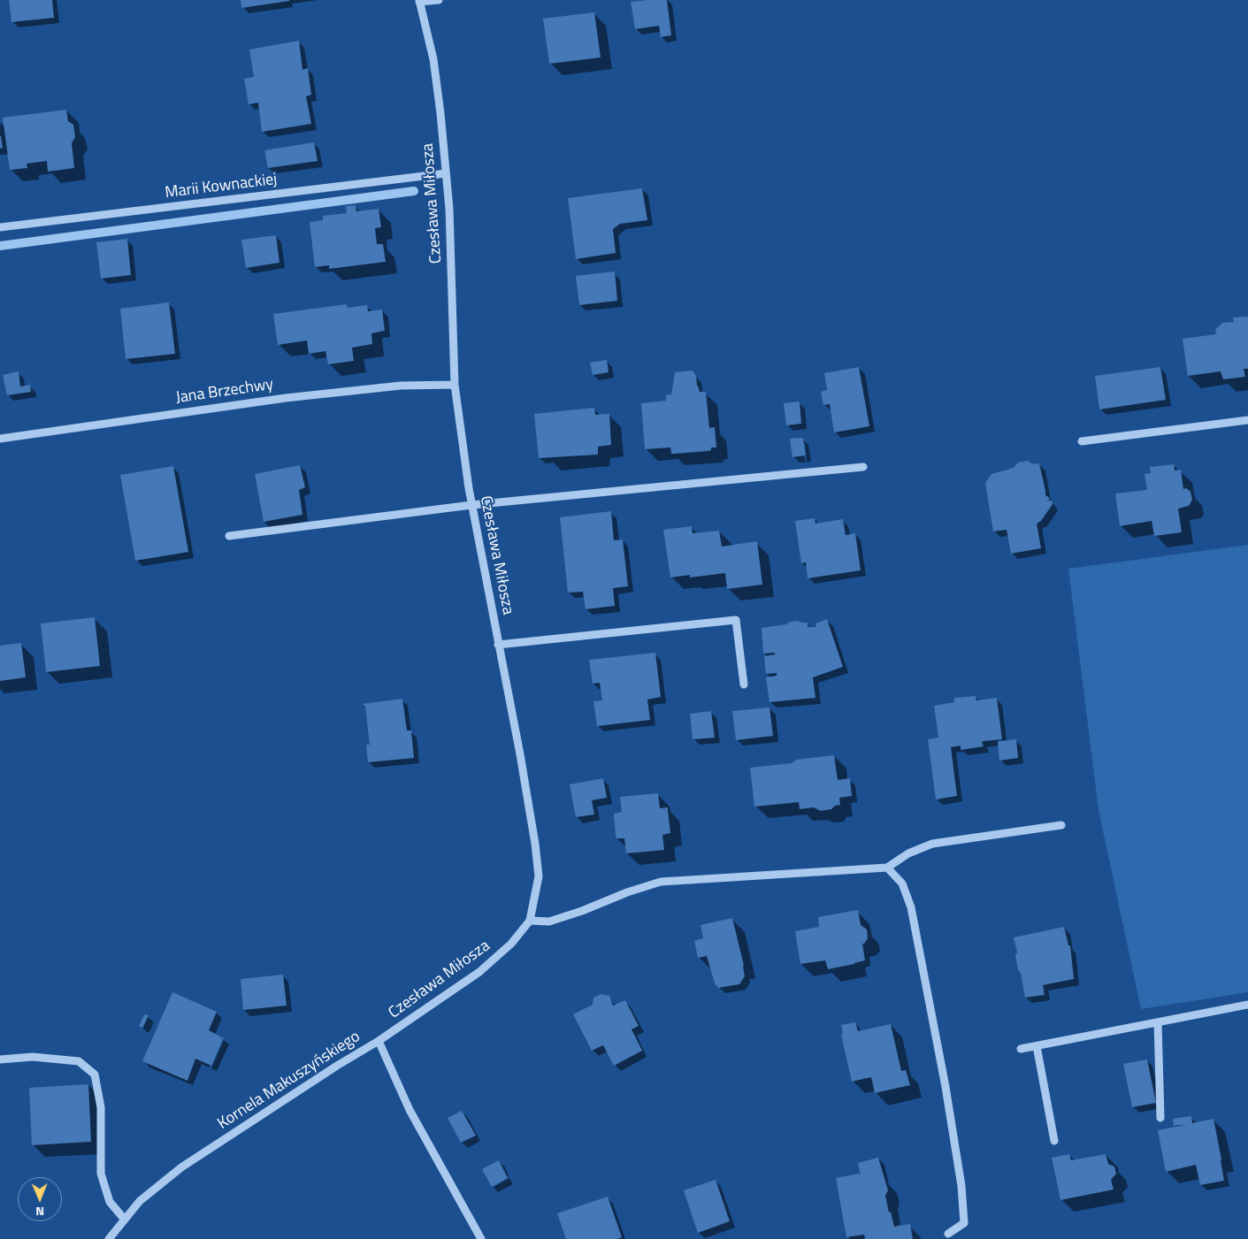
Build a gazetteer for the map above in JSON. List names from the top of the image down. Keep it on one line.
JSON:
{"streets":{"street":["Marii Kownackiej","Czesława Miłosza","Jana Brzechwy","Kornela Makuszyńskiego"]},"crossings":[["Marii Kownackiej","Czesława Miłosza"],["Czesława Miłosza","Jana Brzechwy"],["Czesława Miłosza","Kornela Makuszyńskiego"]],"north":"bottom"}
